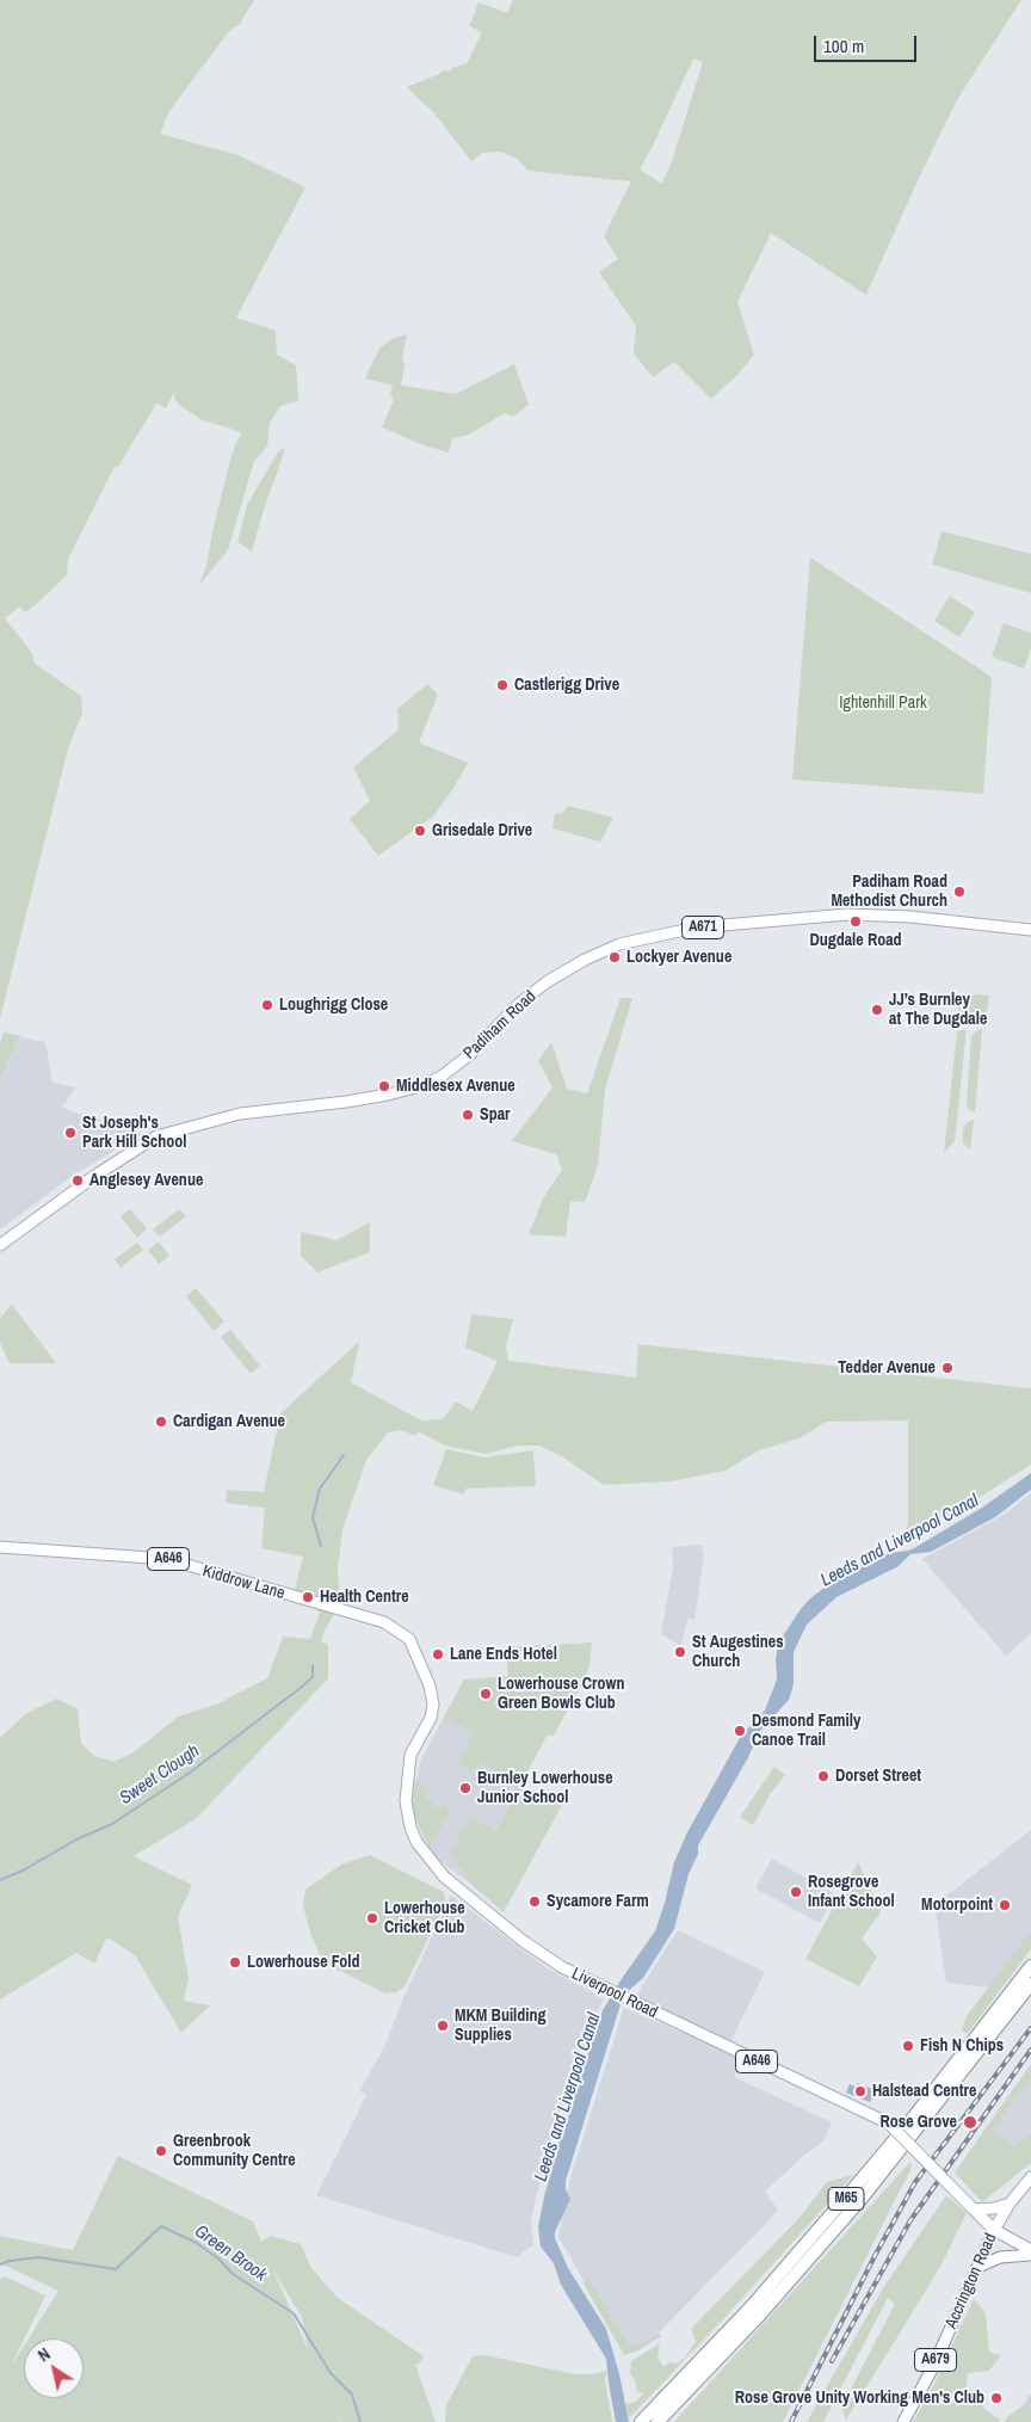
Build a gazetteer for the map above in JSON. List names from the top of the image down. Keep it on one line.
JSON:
{"streets":{"highway":["M65"],"main road":["A671","Padiham Road","A646","Kiddrow Lane","Liverpool Road","Accrington Road","A679"]},"crossings":[["A646","Liverpool Road"],["A646","Accrington Road"],["Kiddrow Lane","Liverpool Road"]],"water":["Leeds and Liverpool Canal","Sweet Clough","Green Brook"],"parks":["Ightenhill Park"],"places":["Castlerigg Drive","Grisedale Drive","Padiham Road Methodist Church","Dugdale Road","Lockyer Avenue","Loughrigg Close","JJ’s Burnley at The Dugdale","Middlesex Avenue","Spar","St Joseph's Park Hill School","Anglesey Avenue","Tedder Avenue","Cardigan Avenue","Health Centre","St Augestines Church","Lane Ends Hotel","Lowerhouse Crown Green Bowls Club","Desmond Family Canoe Trail","Dorset Street","Burnley Lowerhouse Junior School","Rosegrove Infant School","Sycamore Farm","Motorpoint","Lowerhouse Cricket Club","Lowerhouse Fold","MKM Building Supplies","Fish N Chips","Halstead Centre","Rose Grove","Greenbrook Community Centre","Rose Grove Unity Working Men's Club"],"scale_bar":"100 m","north":"top left"}
